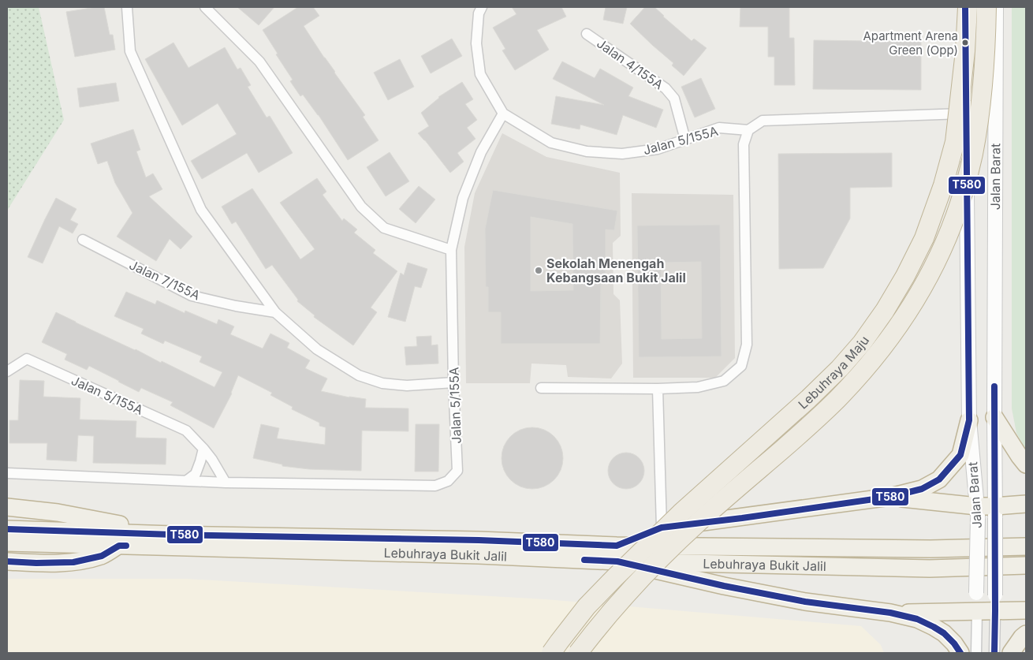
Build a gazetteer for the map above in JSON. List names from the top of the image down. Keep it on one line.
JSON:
{"streets":{"highway":["Lebuhraya Maju","Lebuhraya Bukit Jalil"],"main road":["Jalan Barat"],"street":["Jalan 4/155A","Jalan 5/155A","Jalan 7/155A"]},"crossings":[["Jalan 4/155A","Jalan 5/155A"],["Jalan Barat","Lebuhraya Maju"]],"places":["Apartment Arena Green (Opp)","Sekolah Menengah Kebangsaan Bukit Jalil"],"lines":["transit line T580"]}
